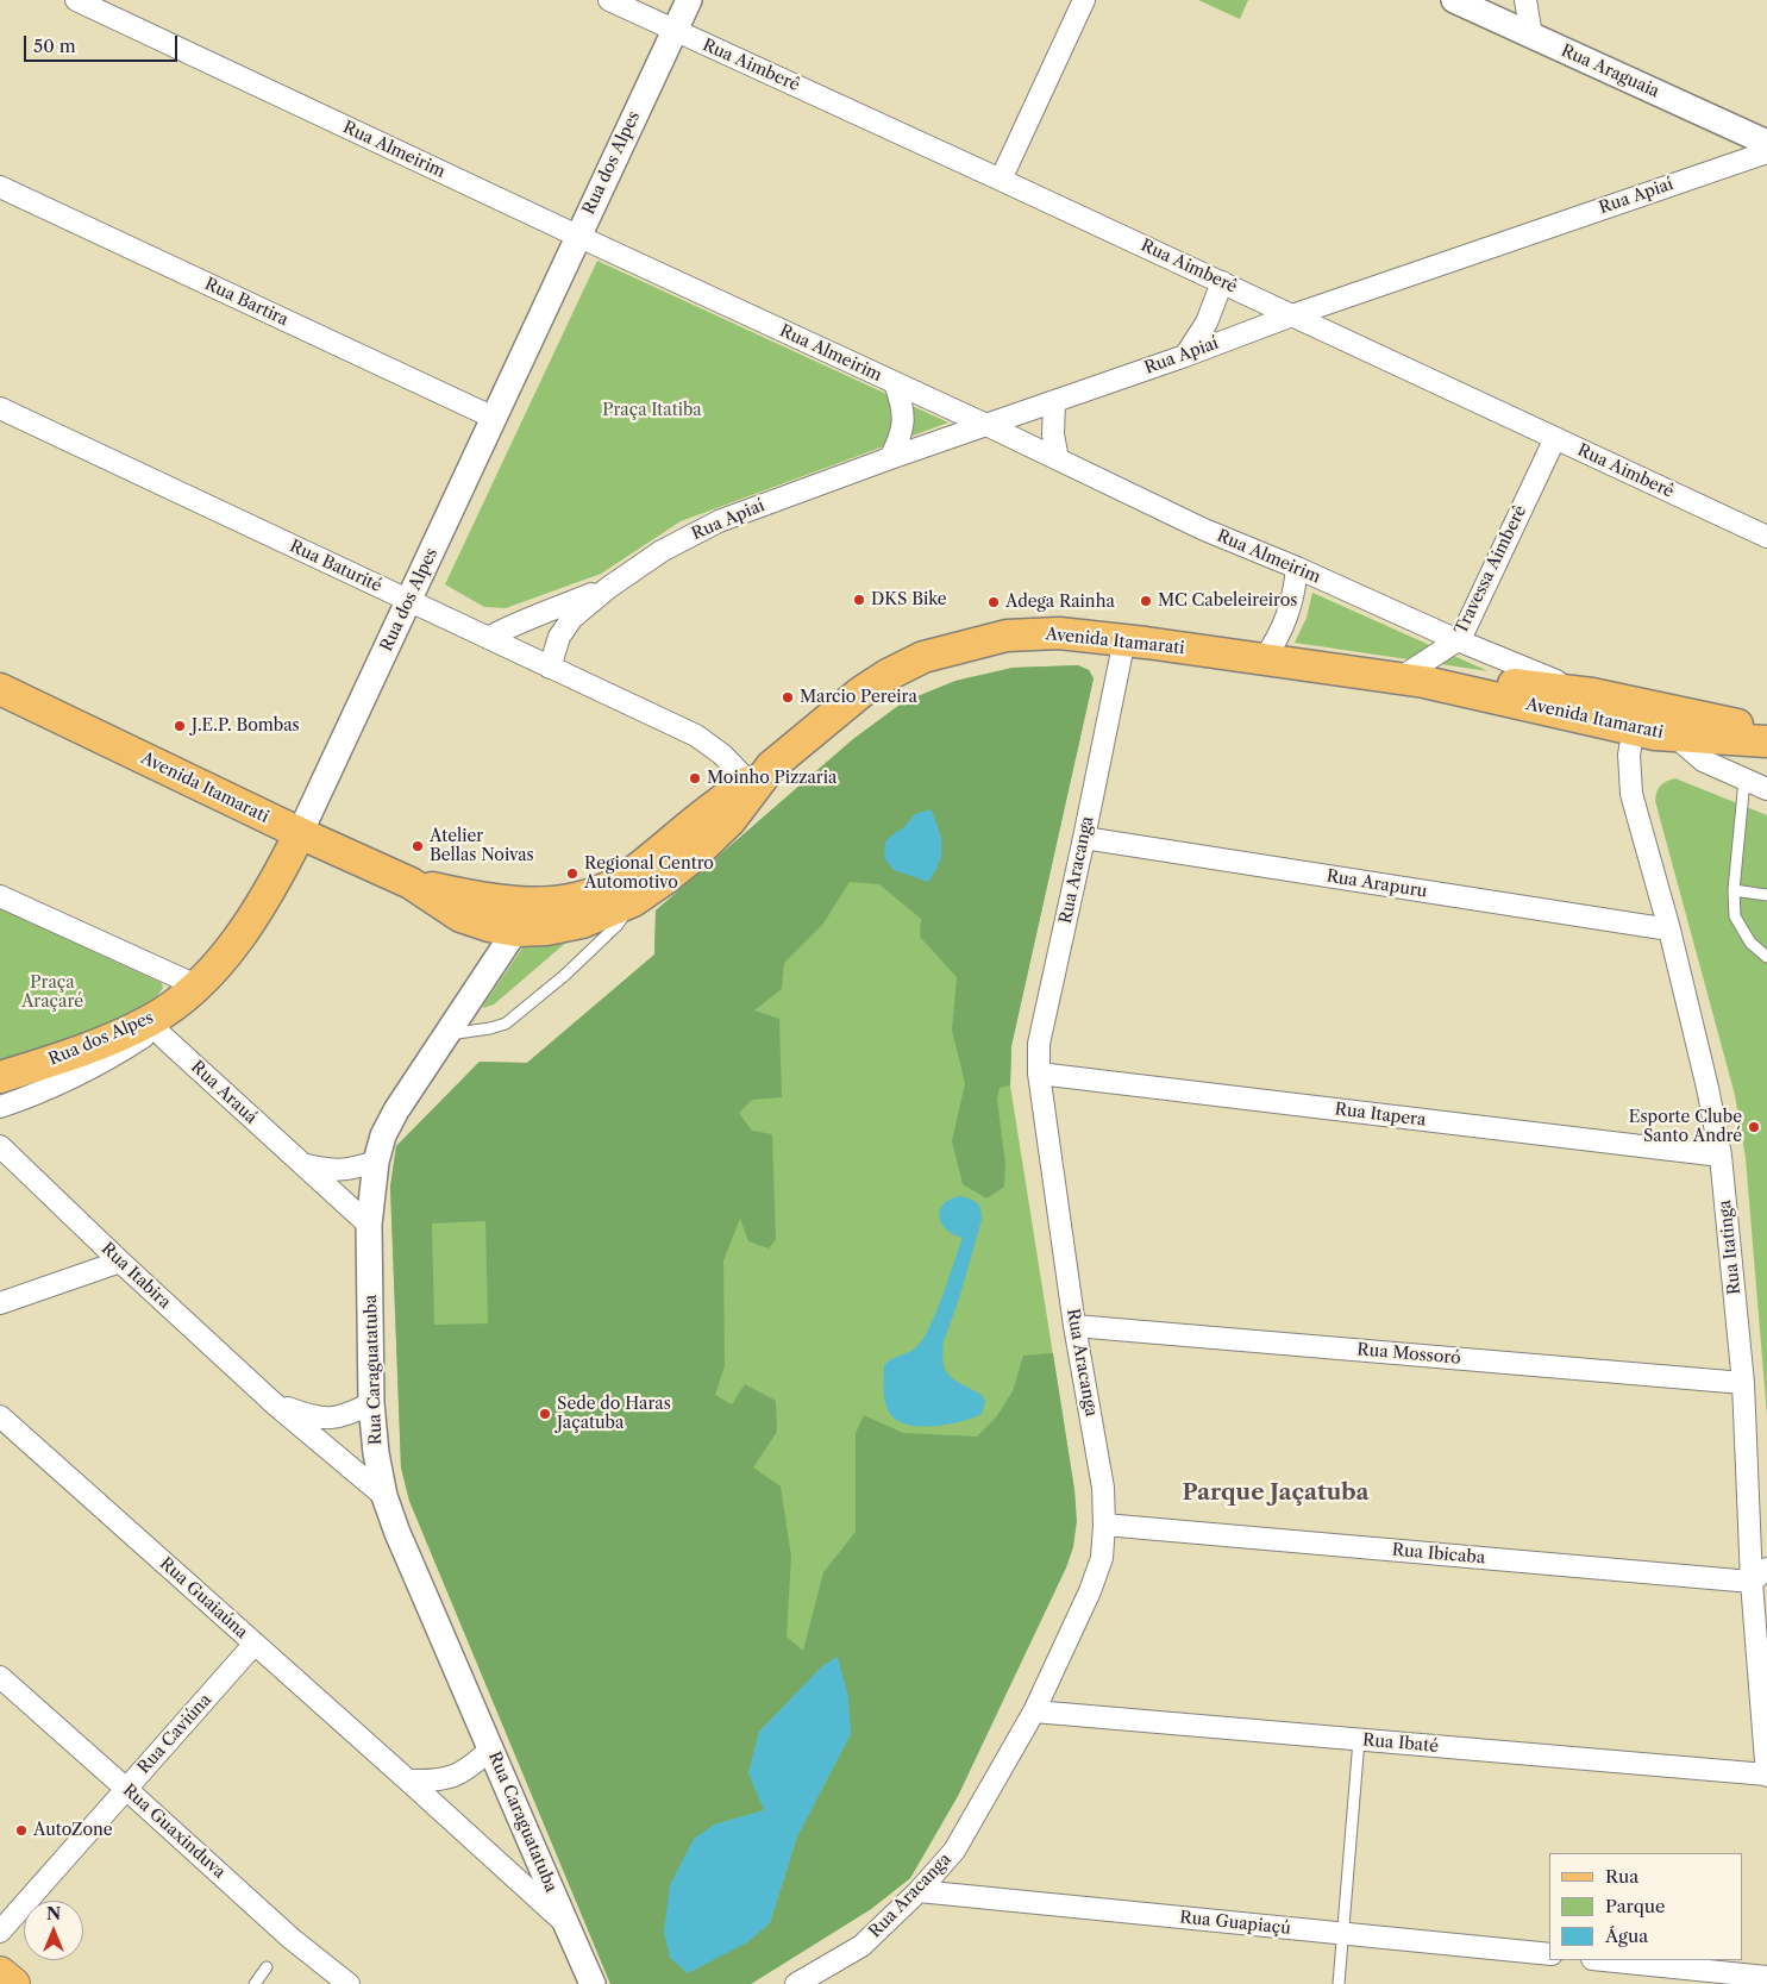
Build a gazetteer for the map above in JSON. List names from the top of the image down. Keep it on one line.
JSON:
{"streets":{"main road":["Rua dos Alpes","Avenida Itamarati"],"street":["Rua Aimberê","Rua Araguaia","Rua Almeirim","Rua Apiaí","Rua Bartira","Rua Baturité","Travessa Aimberê","Rua Aracanga","Rua Arapuru","Rua Arauá","Rua Itapera","Rua Itatinga","Rua Itabira","Rua Mossoró","Rua Caraguatatuba","Rua Ibicaba","Rua Guaiaúna","Rua Caviúna","Rua Ibaté","Rua Guaxinduva","Rua Guapiaçú"]},"crossings":[["Rua Aimberê","Rua dos Alpes"],["Rua Aimberê","Rua Apiaí"],["Rua Aimberê","Travessa Aimberê"],["Rua Almeirim","Rua dos Alpes"],["Rua Almeirim","Rua Apiaí"],["Rua Almeirim","Travessa Aimberê"],["Rua Almeirim","Avenida Itamarati"],["Rua dos Alpes","Rua Bartira"],["Rua dos Alpes","Rua Baturité"],["Rua dos Alpes","Avenida Itamarati"],["Rua dos Alpes","Rua Arauá"],["Rua Apiaí","Rua Baturité"],["Rua Baturité","Avenida Itamarati"],["Travessa Aimberê","Avenida Itamarati"],["Avenida Itamarati","Rua Aracanga"],["Avenida Itamarati","Rua Itatinga"],["Avenida Itamarati","Rua Caraguatatuba"],["Rua Aracanga","Rua Arapuru"],["Rua Aracanga","Rua Itapera"],["Rua Aracanga","Rua Mossoró"],["Rua Aracanga","Rua Ibicaba"],["Rua Aracanga","Rua Ibaté"],["Rua Aracanga","Rua Guapiaçú"],["Rua Arapuru","Rua Itatinga"],["Rua Arauá","Rua Caraguatatuba"],["Rua Itapera","Rua Itatinga"],["Rua Itatinga","Rua Mossoró"],["Rua Itatinga","Rua Ibicaba"],["Rua Itatinga","Rua Ibaté"],["Rua Itabira","Rua Caraguatatuba"],["Rua Caraguatatuba","Rua Guaiaúna"],["Rua Guaiaúna","Rua Caviúna"],["Rua Caviúna","Rua Guaxinduva"]],"districts":["Parque Jaçatuba"],"parks":["Praça Itatiba","Praça Araçaré"],"places":["DKS Bike","MC Cabeleireiros","Adega Rainha","Marcio Pereira","J.E.P. Bombas","Moinho Pizzaria","Atelier Bellas Noivas","Regional Centro Automotivo","Esporte Clube Santo André","Sede do Haras Jaçatuba","AutoZone"],"legend":["Rua","Parque","Água"],"scale_bar":"50 m","north":"top"}
